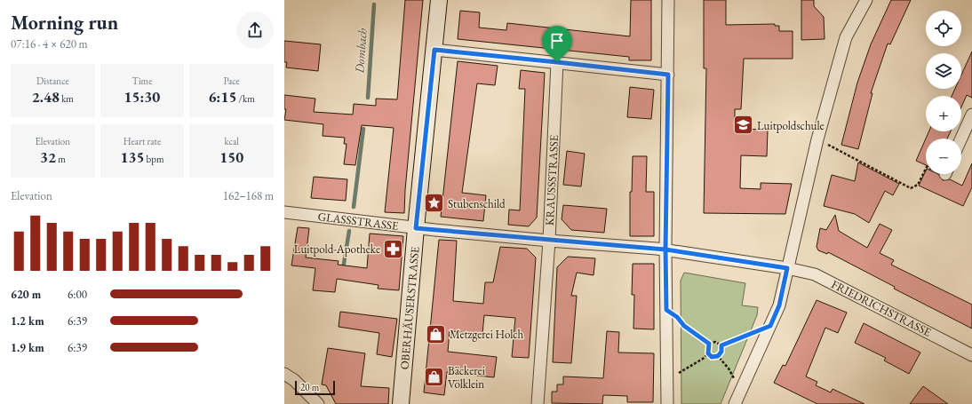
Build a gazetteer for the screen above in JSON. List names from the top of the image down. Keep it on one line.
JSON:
{"streets":{"street":["KRAUSSSTRASSE","GLASSSTRASSE","OBERHÄUSERSTRASSE","FRIEDRICHSTRASSE"]},"crossings":[["KRAUSSSTRASSE","GLASSSTRASSE"],["GLASSSTRASSE","OBERHÄUSERSTRASSE"],["GLASSSTRASSE","FRIEDRICHSTRASSE"]],"water":["Dombach"],"places":{"school or university":["Luitpoldschule"],"place":["Stubenschild"],"pharmacy":["Luitpold-Apotheke"],"shop":["Metzgerei Holch","Bäckerei Völklein"]},"scale_bar":"20 m","page":{"heading":["Morning run","07:16 · 4 × 620 m"],"map_buttons":["+","−"],"stats":[["Distance","2.48 km"],["Time","15:30"],["Pace","6:15 /km"],["Elevation","32 m"],["Heart rate","135 bpm"],["kcal","150"]],"chart":["Elevation","162–168 m"],"list":[{"name":"620 m","note":"6:00"},{"name":"1.2 km","note":"6:39"},{"name":"1.9 km","note":"6:39"}],"scale":"20 m"}}
